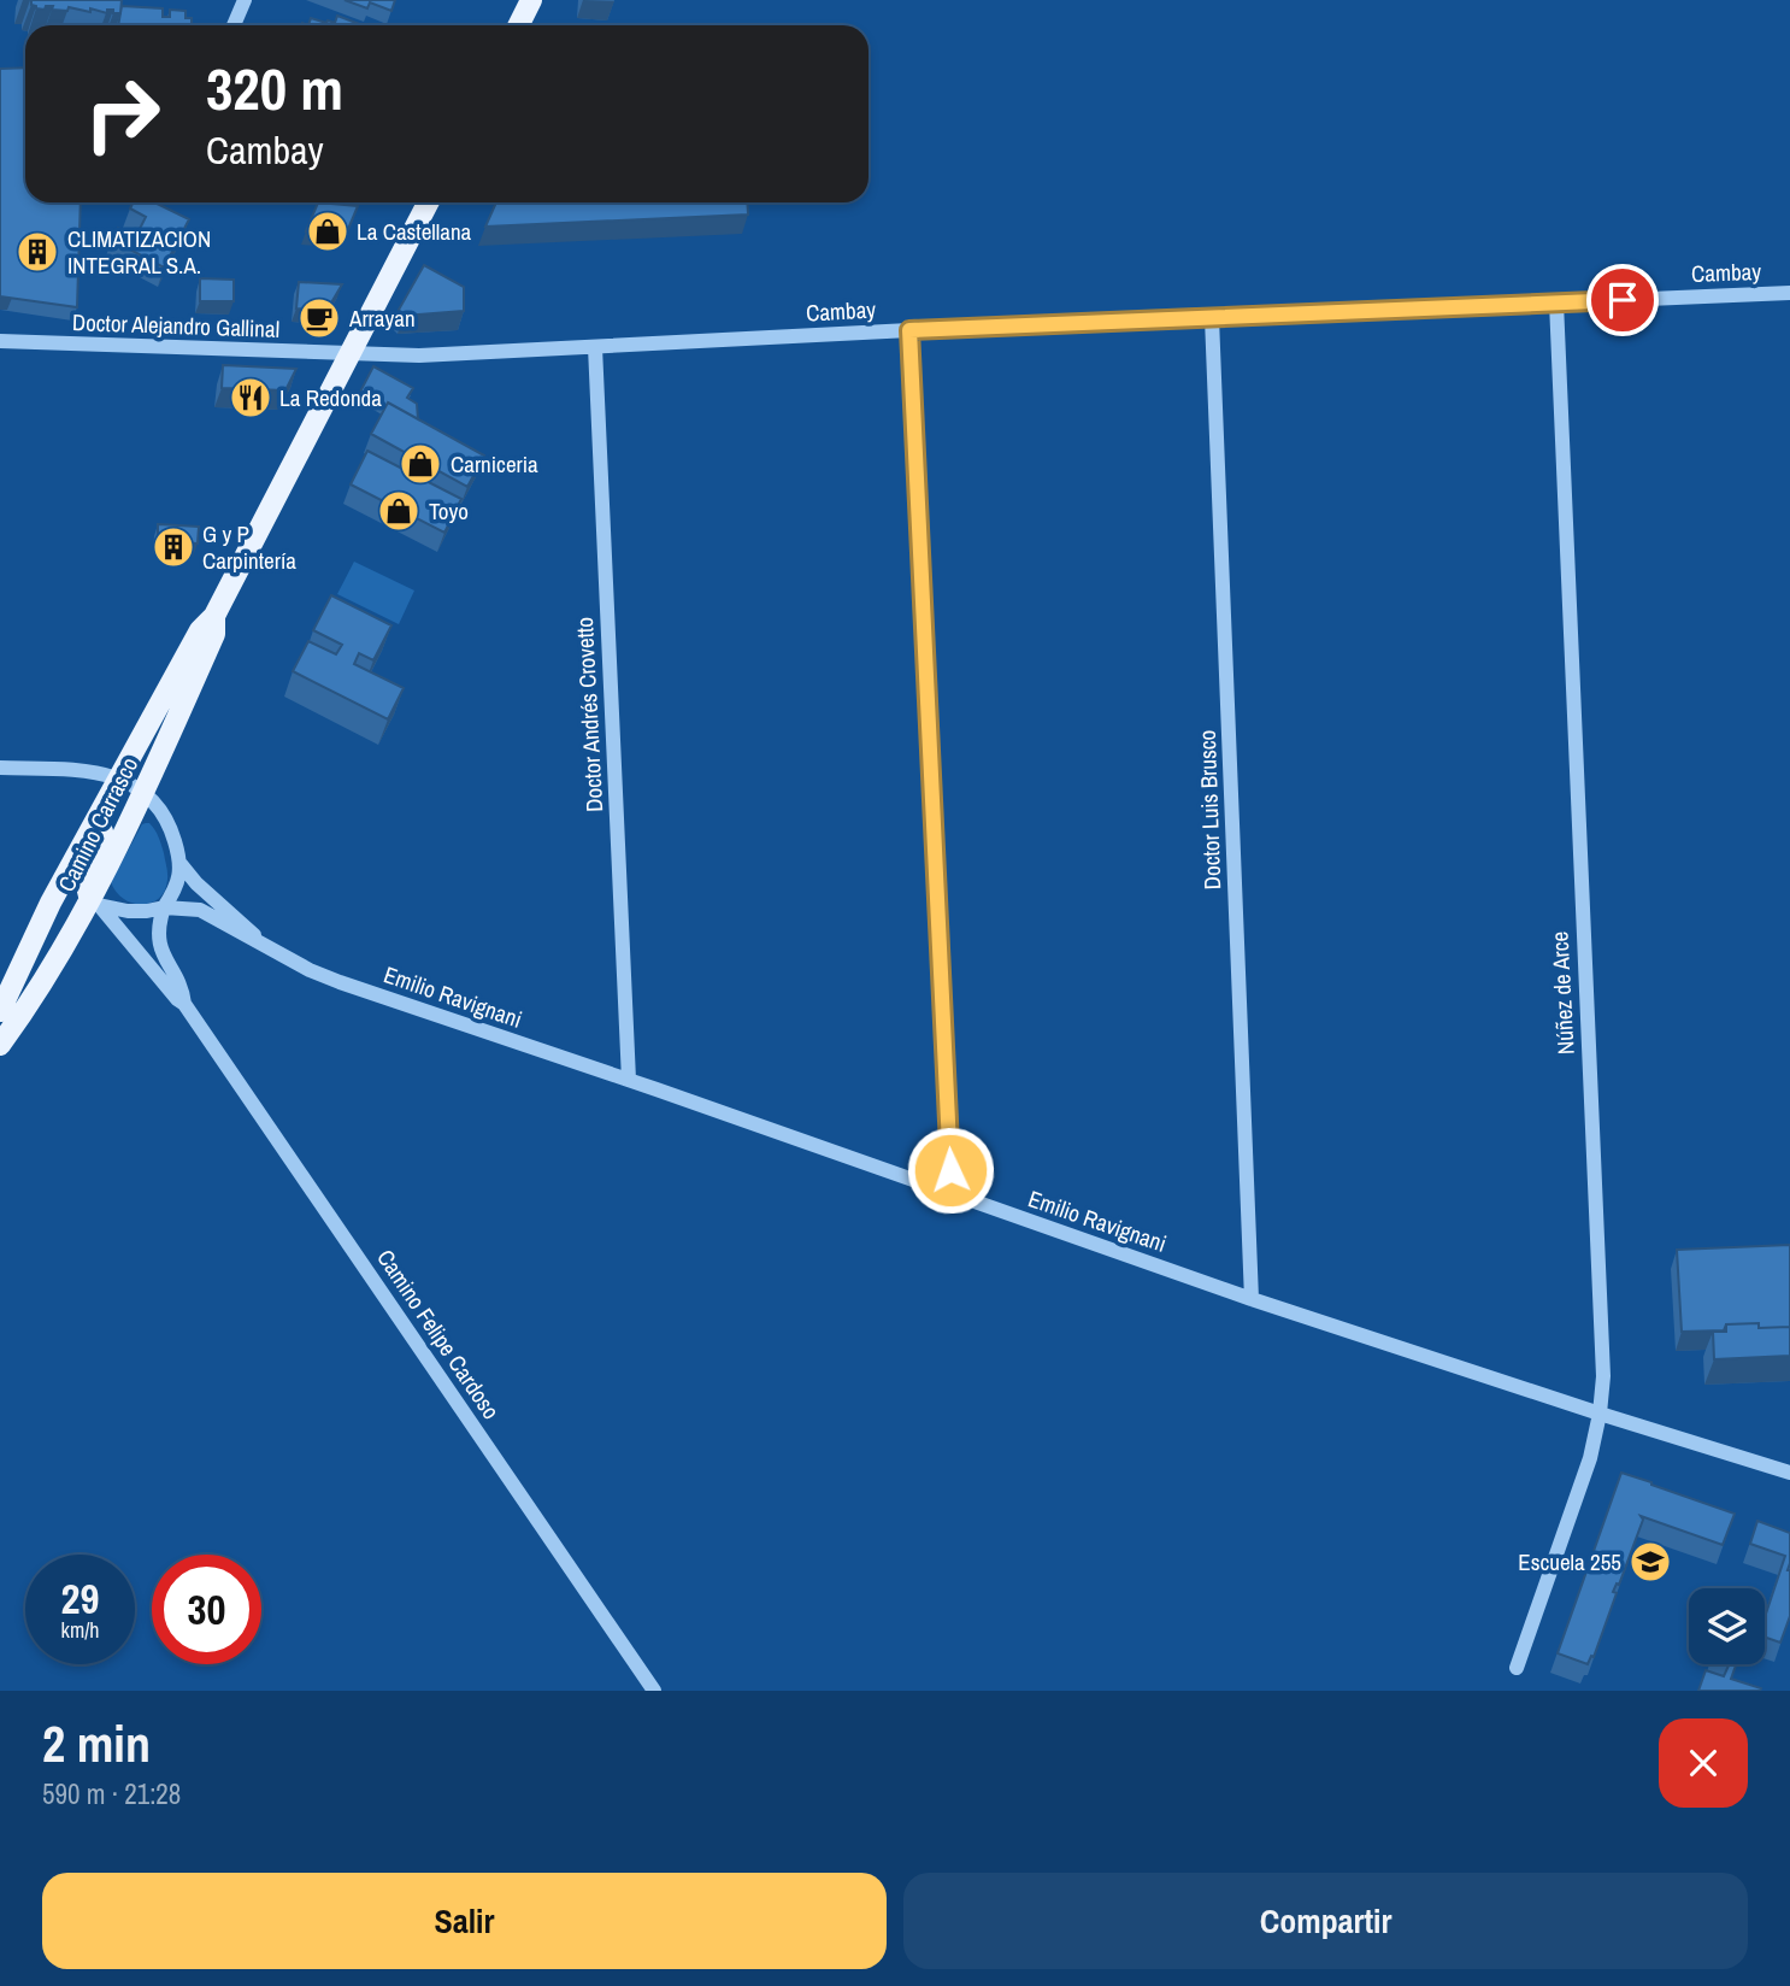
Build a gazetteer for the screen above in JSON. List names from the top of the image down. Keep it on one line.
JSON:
{"streets":{"main road":["Camino Carrasco"],"street":["Cambay","Doctor Alejandro Gallinal","Doctor Andrés Crovetto","Doctor Luis Brusco","Núñez de Arce","Emilio Ravignani","Camino Felipe Cardoso"]},"crossings":[["Cambay","Doctor Alejandro Gallinal"],["Cambay","Doctor Andrés Crovetto"],["Cambay","Doctor Luis Brusco"],["Cambay","Camino Carrasco"],["Cambay","Núñez de Arce"],["Doctor Alejandro Gallinal","Camino Carrasco"],["Doctor Andrés Crovetto","Emilio Ravignani"],["Doctor Luis Brusco","Emilio Ravignani"],["Camino Carrasco","Emilio Ravignani"],["Camino Carrasco","Camino Felipe Cardoso"],["Núñez de Arce","Emilio Ravignani"],["Emilio Ravignani","Camino Felipe Cardoso"]],"places":{"shop":["La Castellana","Carniceria","Toyo"],"building":["CLIMATIZACION INTEGRAL S.A.","G y P Carpintería"],"cafe":["Arrayan"],"restaurant":["La Redonda"],"school or university":["Escuela 255"]},"page":{"turn":["320 m","Cambay"],"speed":"29 km/h","limit":"30","heading":["2 min","590 m · 21:28"],"buttons":["Salir","Compartir"]}}
